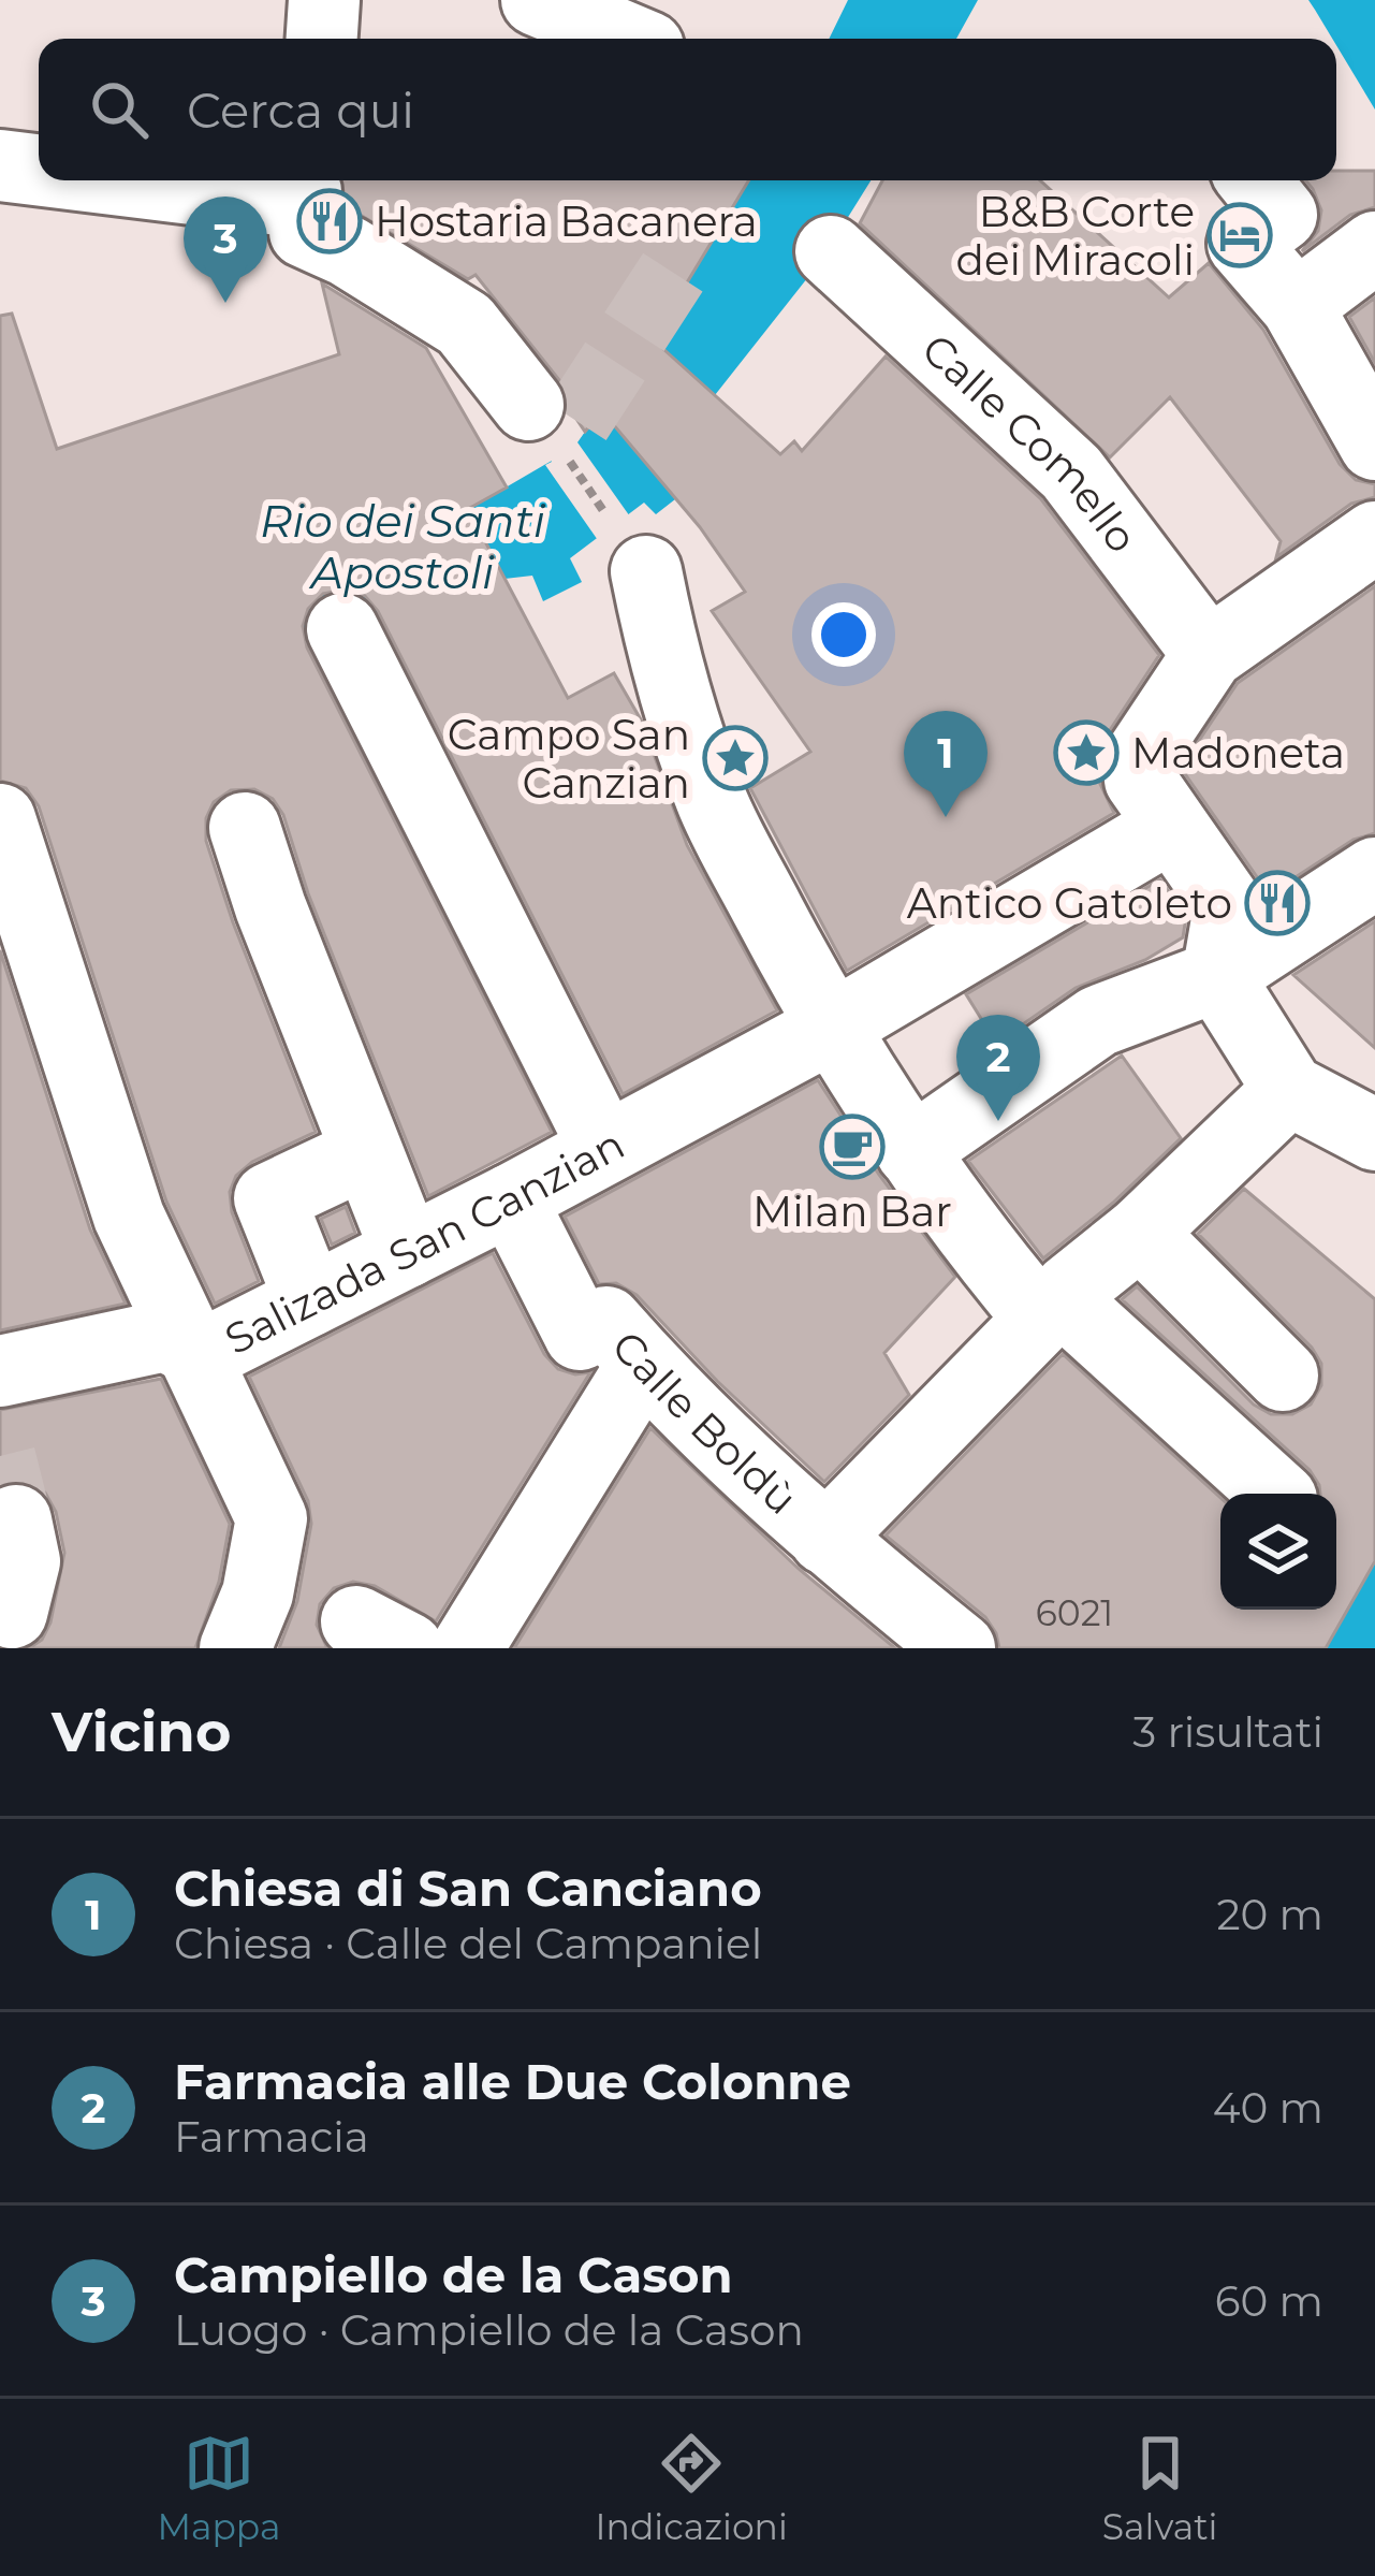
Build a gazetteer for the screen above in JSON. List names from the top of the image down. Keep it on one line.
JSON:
{"streets":{"street":["Calle Comello","Salizada San Canzian","Calle Boldù"]},"crossings":[["Salizada San Canzian","Calle Boldù"]],"water":["Rio dei Santi Apostoli"],"places":{"restaurant":["Hostaria Bacanera","Antico Gatoleto"],"hotel":["B&B Corte dei Miracoli"],"place":["Madoneta","Campo San Canzian"],"cafe":["Milan Bar"]},"house_numbers":["6021"],"page":{"search":"Cerca qui","pins":["3","1","2"],"heading":["Vicino","3 risultati"],"list":[{"mark":"1","name":"Chiesa di San Canciano","note":"Chiesa · Calle del Campaniel","value":"20 m"},{"mark":"2","name":"Farmacia alle Due Colonne","note":"Farmacia","value":"40 m"},{"mark":"3","name":"Campiello de la Cason","note":"Luogo · Campiello de la Cason","value":"60 m"}],"nav":["Mappa","Indicazioni","Salvati"]}}
